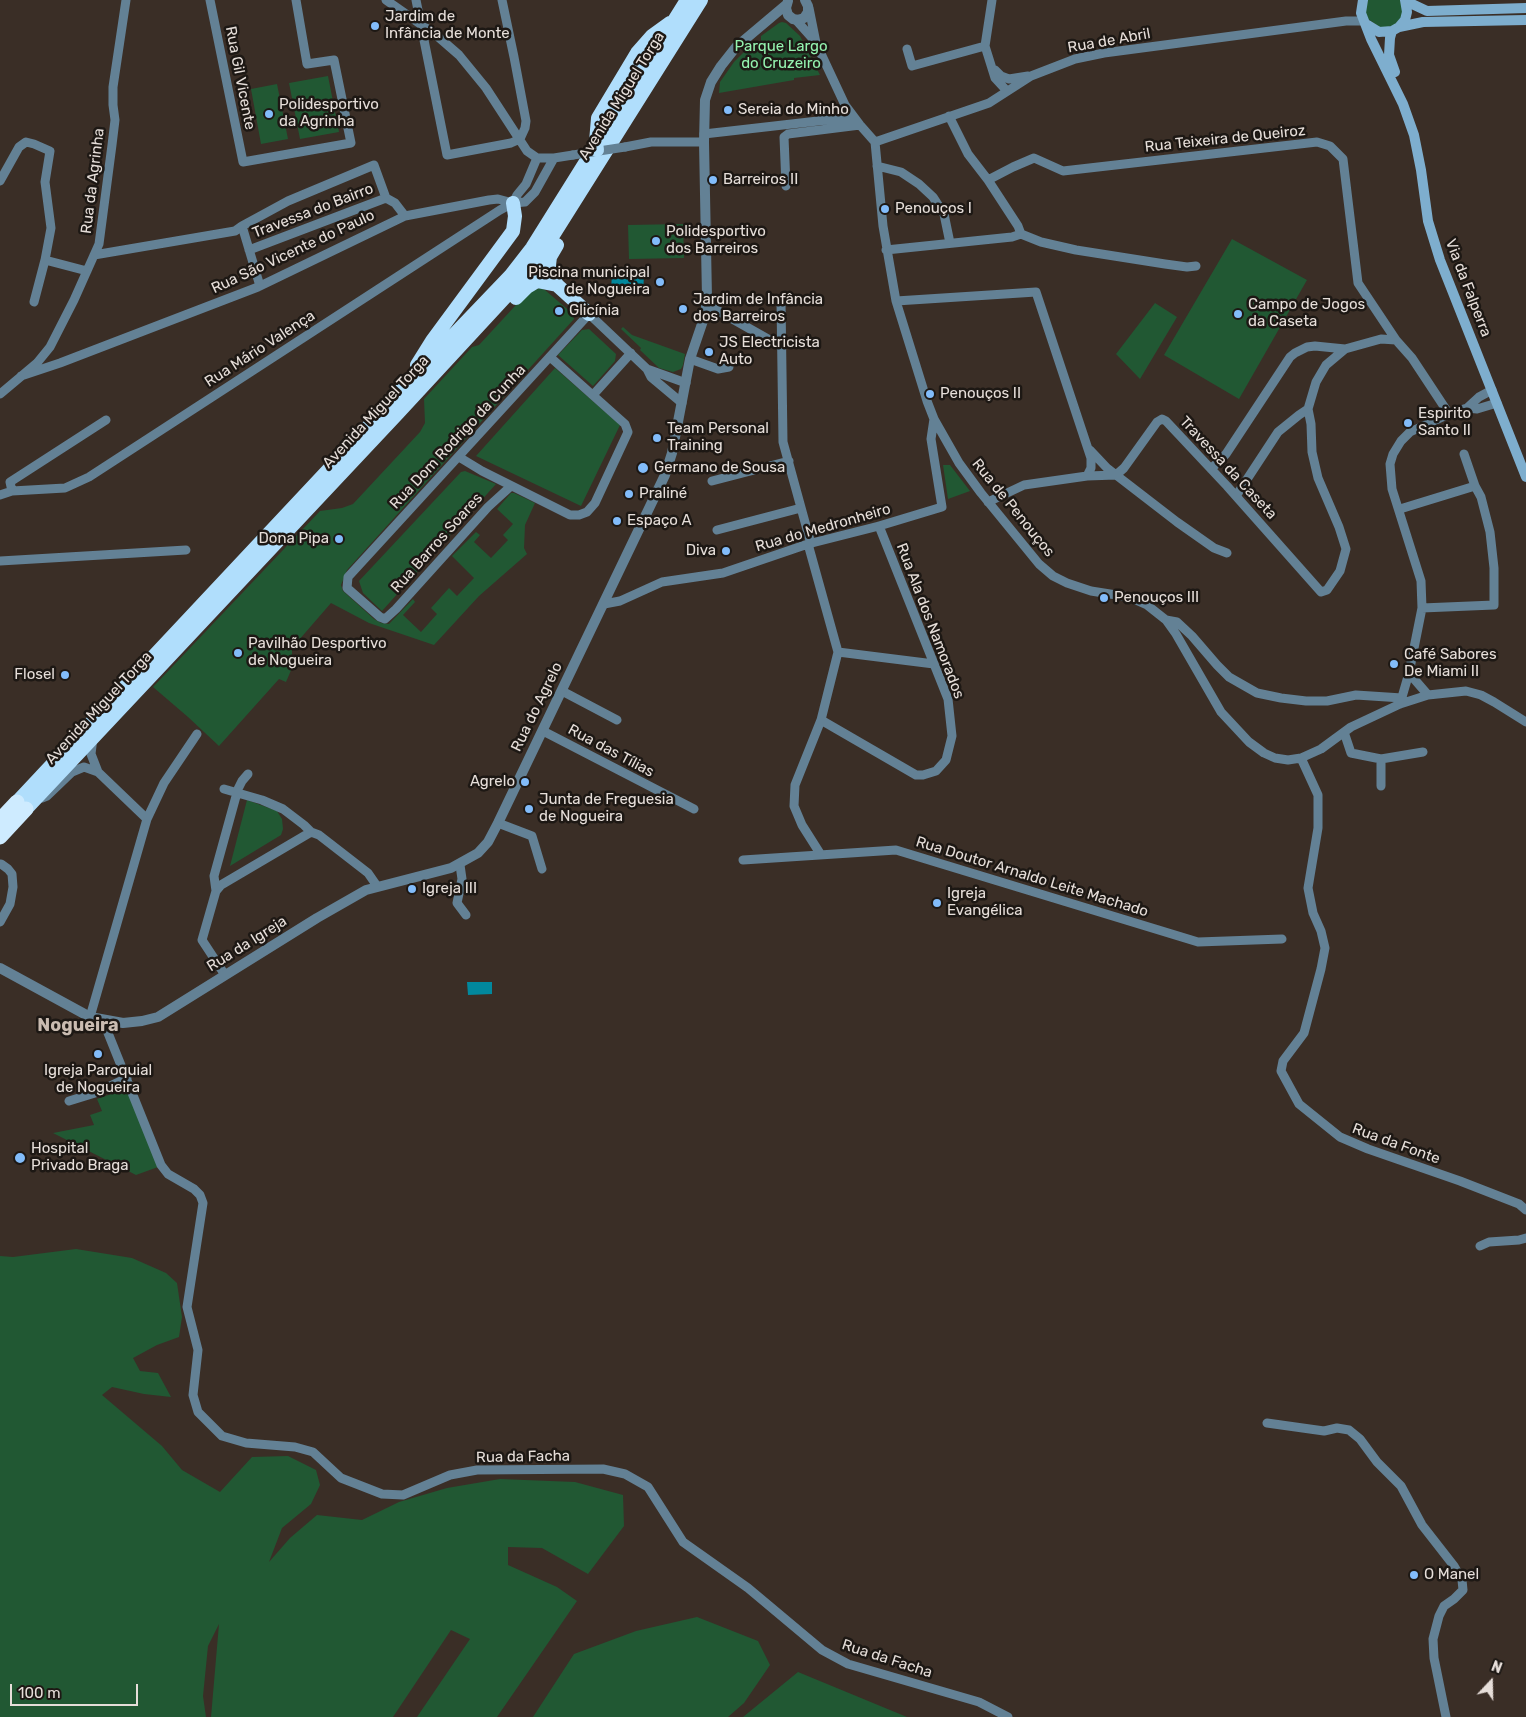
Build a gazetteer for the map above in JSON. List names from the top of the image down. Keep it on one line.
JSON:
{"streets":{"highway":["Avenida Miguel Torga"],"main road":["Via da Falperra"],"street":["Rua de Abril","Rua Gil Vicente","Rua Teixeira de Queiroz","Rua da Agrinha","Travessa do Bairro","Rua São Vicente do Paulo","Rua Mário Valença","Rua Dom Rodrigo da Cunha","Travessa da Caseta","Rua de Penouços","Rua do Medronheiro","Rua Barros Soares","Rua Ala dos Namorados","Rua do Agrelo","Rua das Tílias","Rua Doutor Arnaldo Leite Machado","Rua da Igreja","Rua da Fonte","Rua da Facha"]},"crossings":[["Rua de Abril","Via da Falperra"],["Rua de Abril","Rua de Penouços"],["Rua da Agrinha","Rua São Vicente do Paulo"],["Rua São Vicente do Paulo","Rua Mário Valença"],["Rua Dom Rodrigo da Cunha","Rua Barros Soares"],["Rua de Penouços","Rua do Medronheiro"],["Rua de Penouços","Rua da Fonte"],["Rua do Medronheiro","Rua Ala dos Namorados"],["Rua do Medronheiro","Rua do Agrelo"],["Rua do Agrelo","Rua das Tílias"],["Rua do Agrelo","Rua da Igreja"],["Rua da Igreja","Rua da Facha"]],"districts":["Nogueira"],"parks":["Parque Largo do Cruzeiro"],"places":["Jardim de Infância de Monte","Sereia do Minho","Polidesportivo da Agrinha","Barreiros II","Penouços I","Polidesportivo dos Barreiros","Piscina municipal de Nogueira","Jardim de Infância dos Barreiros","Glicínia","Campo de Jogos da Caseta","JS Electricista Auto","Penouços II","Espirito Santo II","Team Personal Training","Germano de Sousa","Praliné","Espaço A","Dona Pipa","Diva","Penouços III","Pavilhão Desportivo de Nogueira","Café Sabores De Miami II","Flosel","Agrelo","Junta de Freguesia de Nogueira","Igreja III","Igreja Evangélica","Igreja Paroquial de Nogueira","Hospital Privado Braga","O Manel"],"scale_bar":"100 m","north":"top"}
